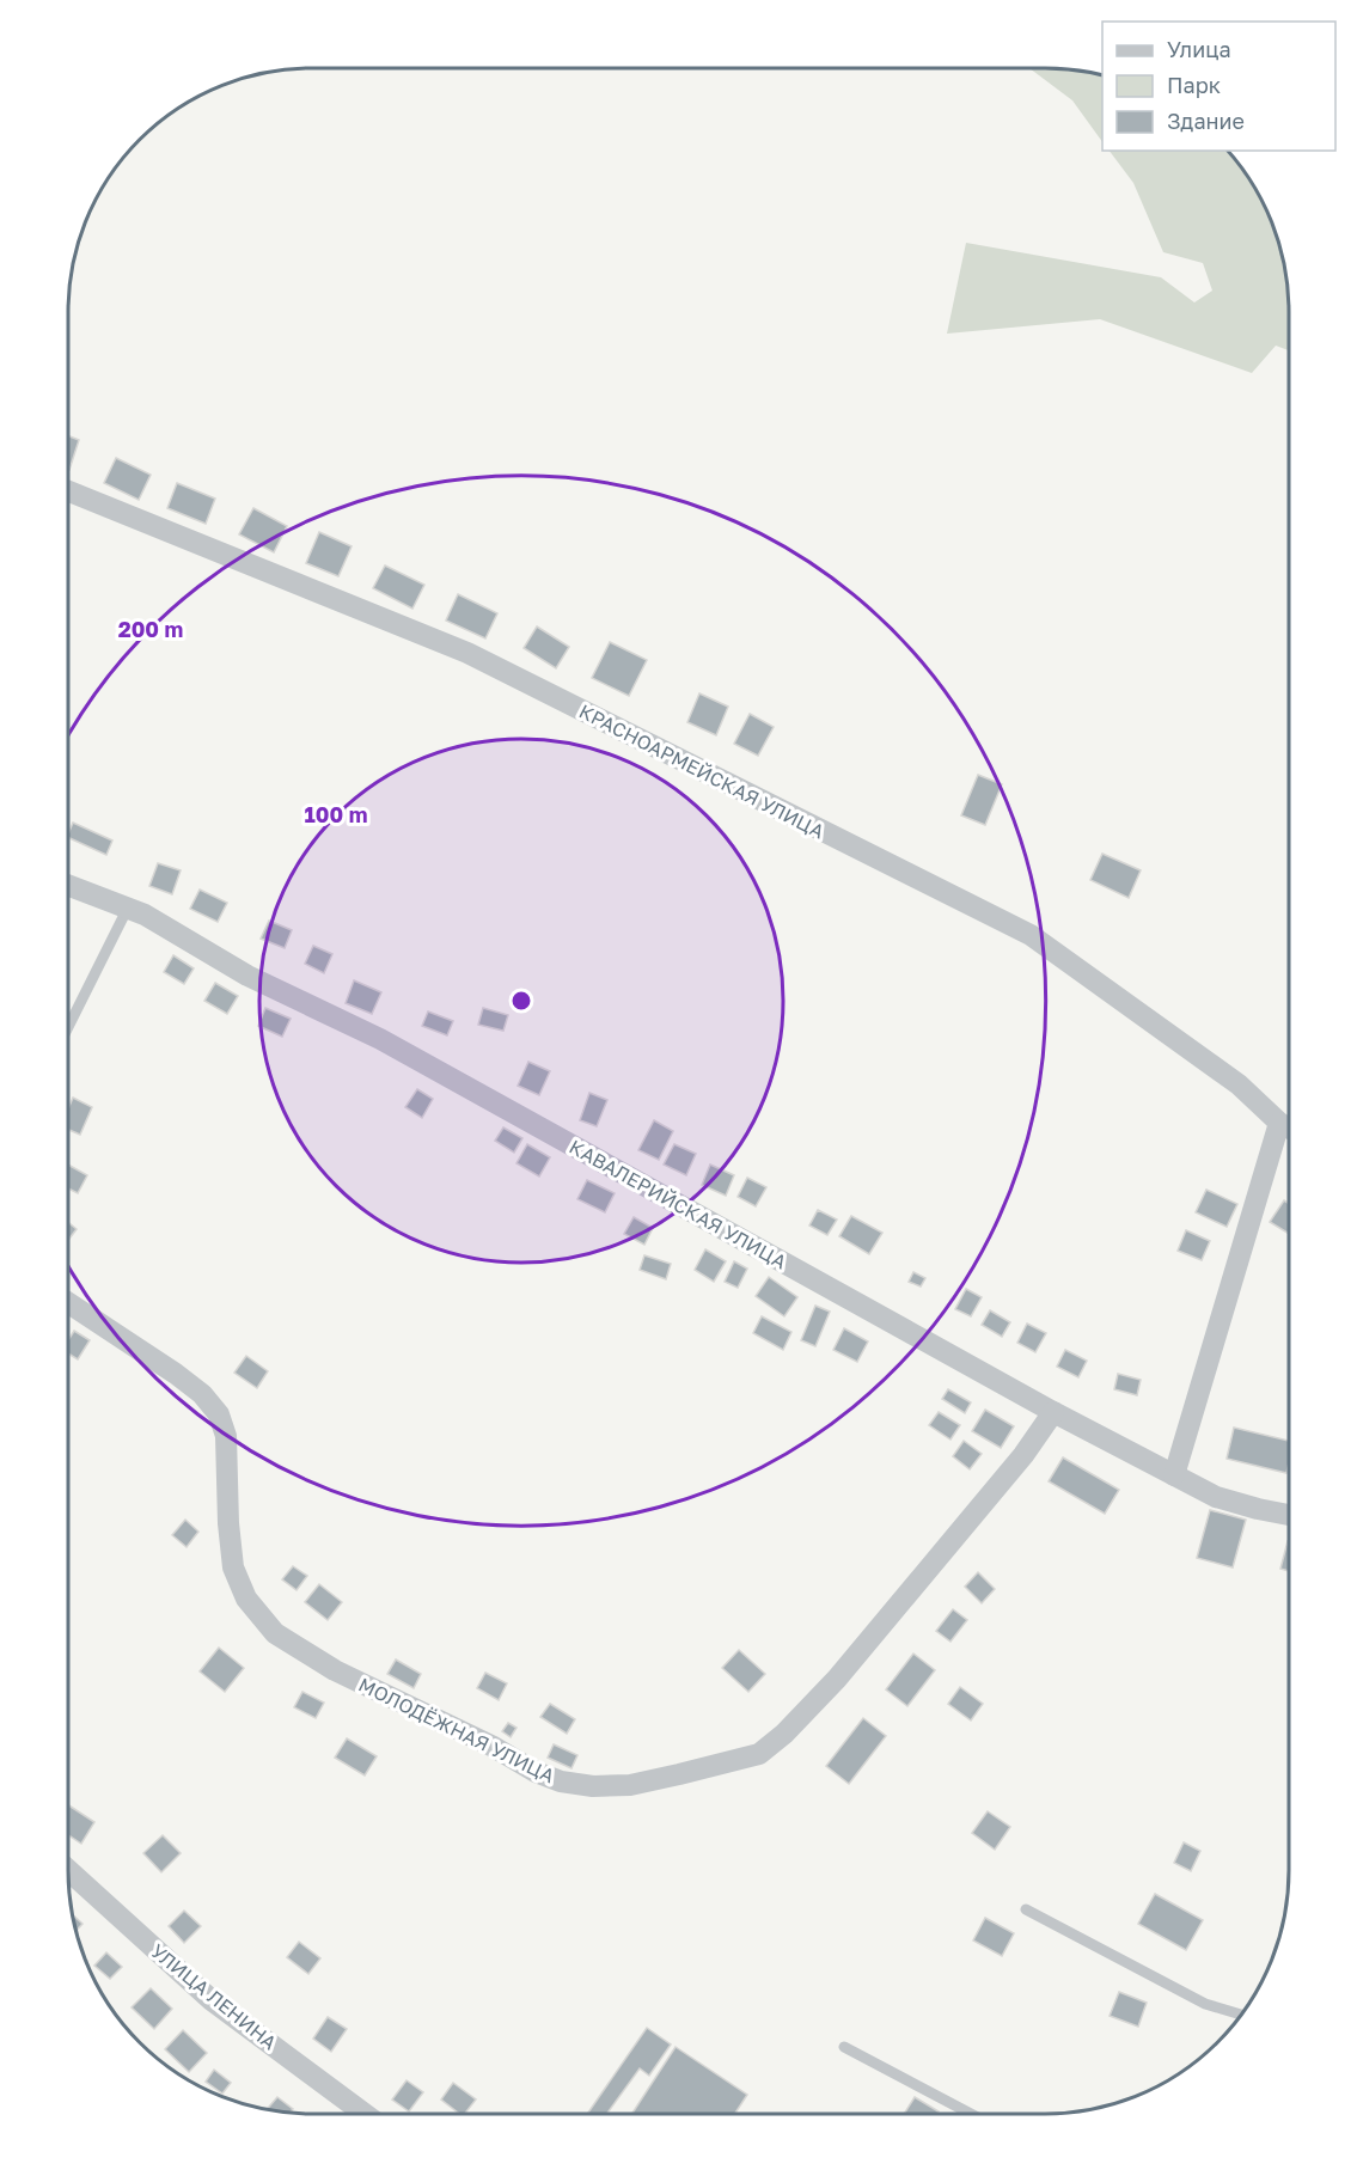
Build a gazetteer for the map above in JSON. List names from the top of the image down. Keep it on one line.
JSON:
{"streets":{"street":["КРАСНОАРМЕЙСКАЯ УЛИЦА","КАВАЛЕРИЙСКАЯ УЛИЦА","МОЛОДЁЖНАЯ УЛИЦА","УЛИЦА ЛЕНИНА"]},"crossings":[["КАВАЛЕРИЙСКАЯ УЛИЦА","МОЛОДЁЖНАЯ УЛИЦА"]],"legend":["Улица","Парк","Здание"],"rings":["200 m","100 m"]}
